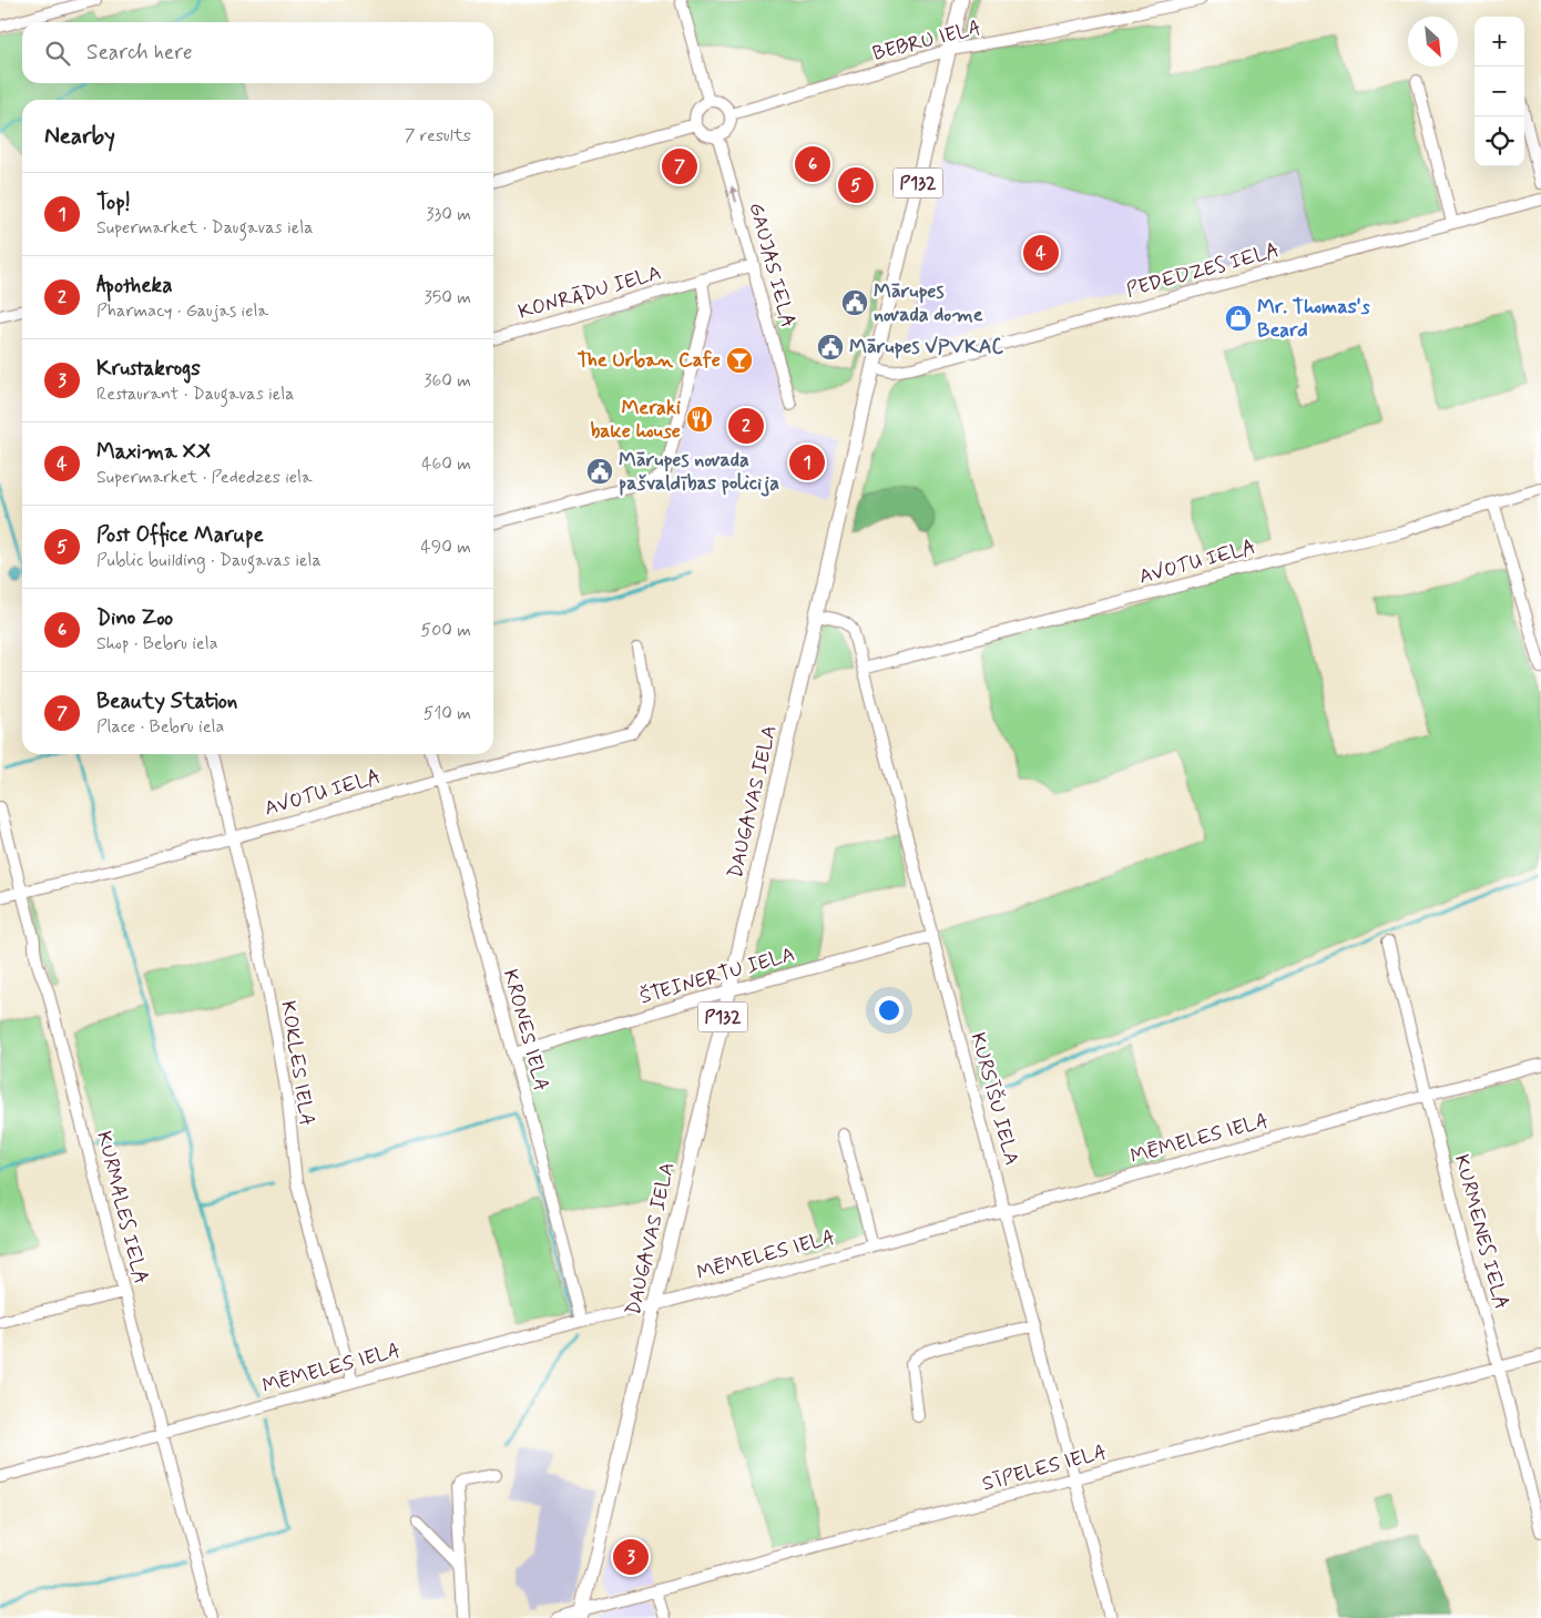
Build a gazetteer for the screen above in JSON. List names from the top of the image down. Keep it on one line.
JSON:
{"streets":{"main road":["P132","DAUGAVAS IELA"],"street":["BEBRU IELA","GAUJAS IELA","PEDEDZES IELA","KONRĀDU IELA","AVOTU IELA","ŠTEINERTU IELA","KRONES IELA","KOKLES IELA","KURSĪŠU IELA","MĒMELES IELA","KURMALES IELA","KURMENES IELA","SĪPELES IELA"]},"crossings":[["BEBRU IELA","GAUJAS IELA"],["BEBRU IELA","DAUGAVAS IELA"],["GAUJAS IELA","KONRĀDU IELA"],["PEDEDZES IELA","DAUGAVAS IELA"],["AVOTU IELA","KRONES IELA"],["AVOTU IELA","KOKLES IELA"],["AVOTU IELA","KURSĪŠU IELA"],["AVOTU IELA","KURMALES IELA"],["DAUGAVAS IELA","ŠTEINERTU IELA"],["DAUGAVAS IELA","KURSĪŠU IELA"],["DAUGAVAS IELA","MĒMELES IELA"],["DAUGAVAS IELA","SĪPELES IELA"],["ŠTEINERTU IELA","KRONES IELA"],["ŠTEINERTU IELA","KURSĪŠU IELA"],["KRONES IELA","MĒMELES IELA"],["KOKLES IELA","MĒMELES IELA"],["KURSĪŠU IELA","MĒMELES IELA"],["KURSĪŠU IELA","SĪPELES IELA"],["MĒMELES IELA","KURMALES IELA"],["MĒMELES IELA","KURMENES IELA"],["KURMENES IELA","SĪPELES IELA"]],"one_way":["GAUJAS IELA"],"places":{"public building":["Mārupes novada dome","Mārupes VPVKAC","Mārupes novada pašvaldības policija"],"shop":["Mr. Thomas's Beard"],"bar":["The Urban Cafe"],"restaurant":["Meraki bake house"]},"north":"bottom right","page":{"map_buttons":["+","−"],"search":"Search here","heading":["Nearby","7 results"],"pins":["6","7","5","4","2","1","3"],"list":[{"mark":"1","name":"Top!","note":"Supermarket · Daugavas iela","value":"330 m"},{"mark":"2","name":"Apotheka","note":"Pharmacy · Gaujas iela","value":"350 m"},{"mark":"3","name":"Krustakrogs","note":"Restaurant · Daugavas iela","value":"360 m"},{"mark":"4","name":"Maxima XX","note":"Supermarket · Pededzes iela","value":"460 m"},{"mark":"5","name":"Post Office Marupe","note":"Public building · Daugavas iela","value":"490 m"},{"mark":"6","name":"Dino Zoo","note":"Shop · Bebru iela","value":"500 m"},{"mark":"7","name":"Beauty Station","note":"Place · Bebru iela","value":"510 m"}]}}
